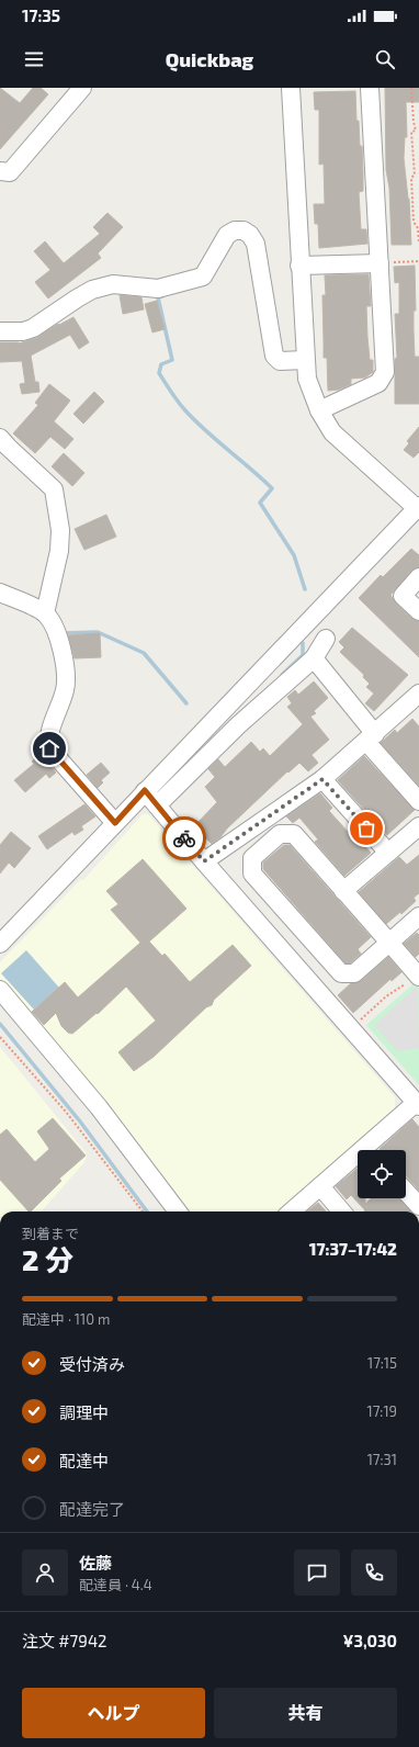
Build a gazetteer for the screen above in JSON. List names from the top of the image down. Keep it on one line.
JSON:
{"page":{"status":"17:35","header":"Quickbag","heading":["2 分","到着まで","17:37–17:42"],"panel":["佐藤","配達員 · 4.4","注文 #7942","¥3,030"],"bar":"配達中 · 110 m","list":[["受付済み","17:15"],["調理中","17:19"],["配達中","17:31"],"配達完了"],"buttons":["ヘルプ","共有"]}}
